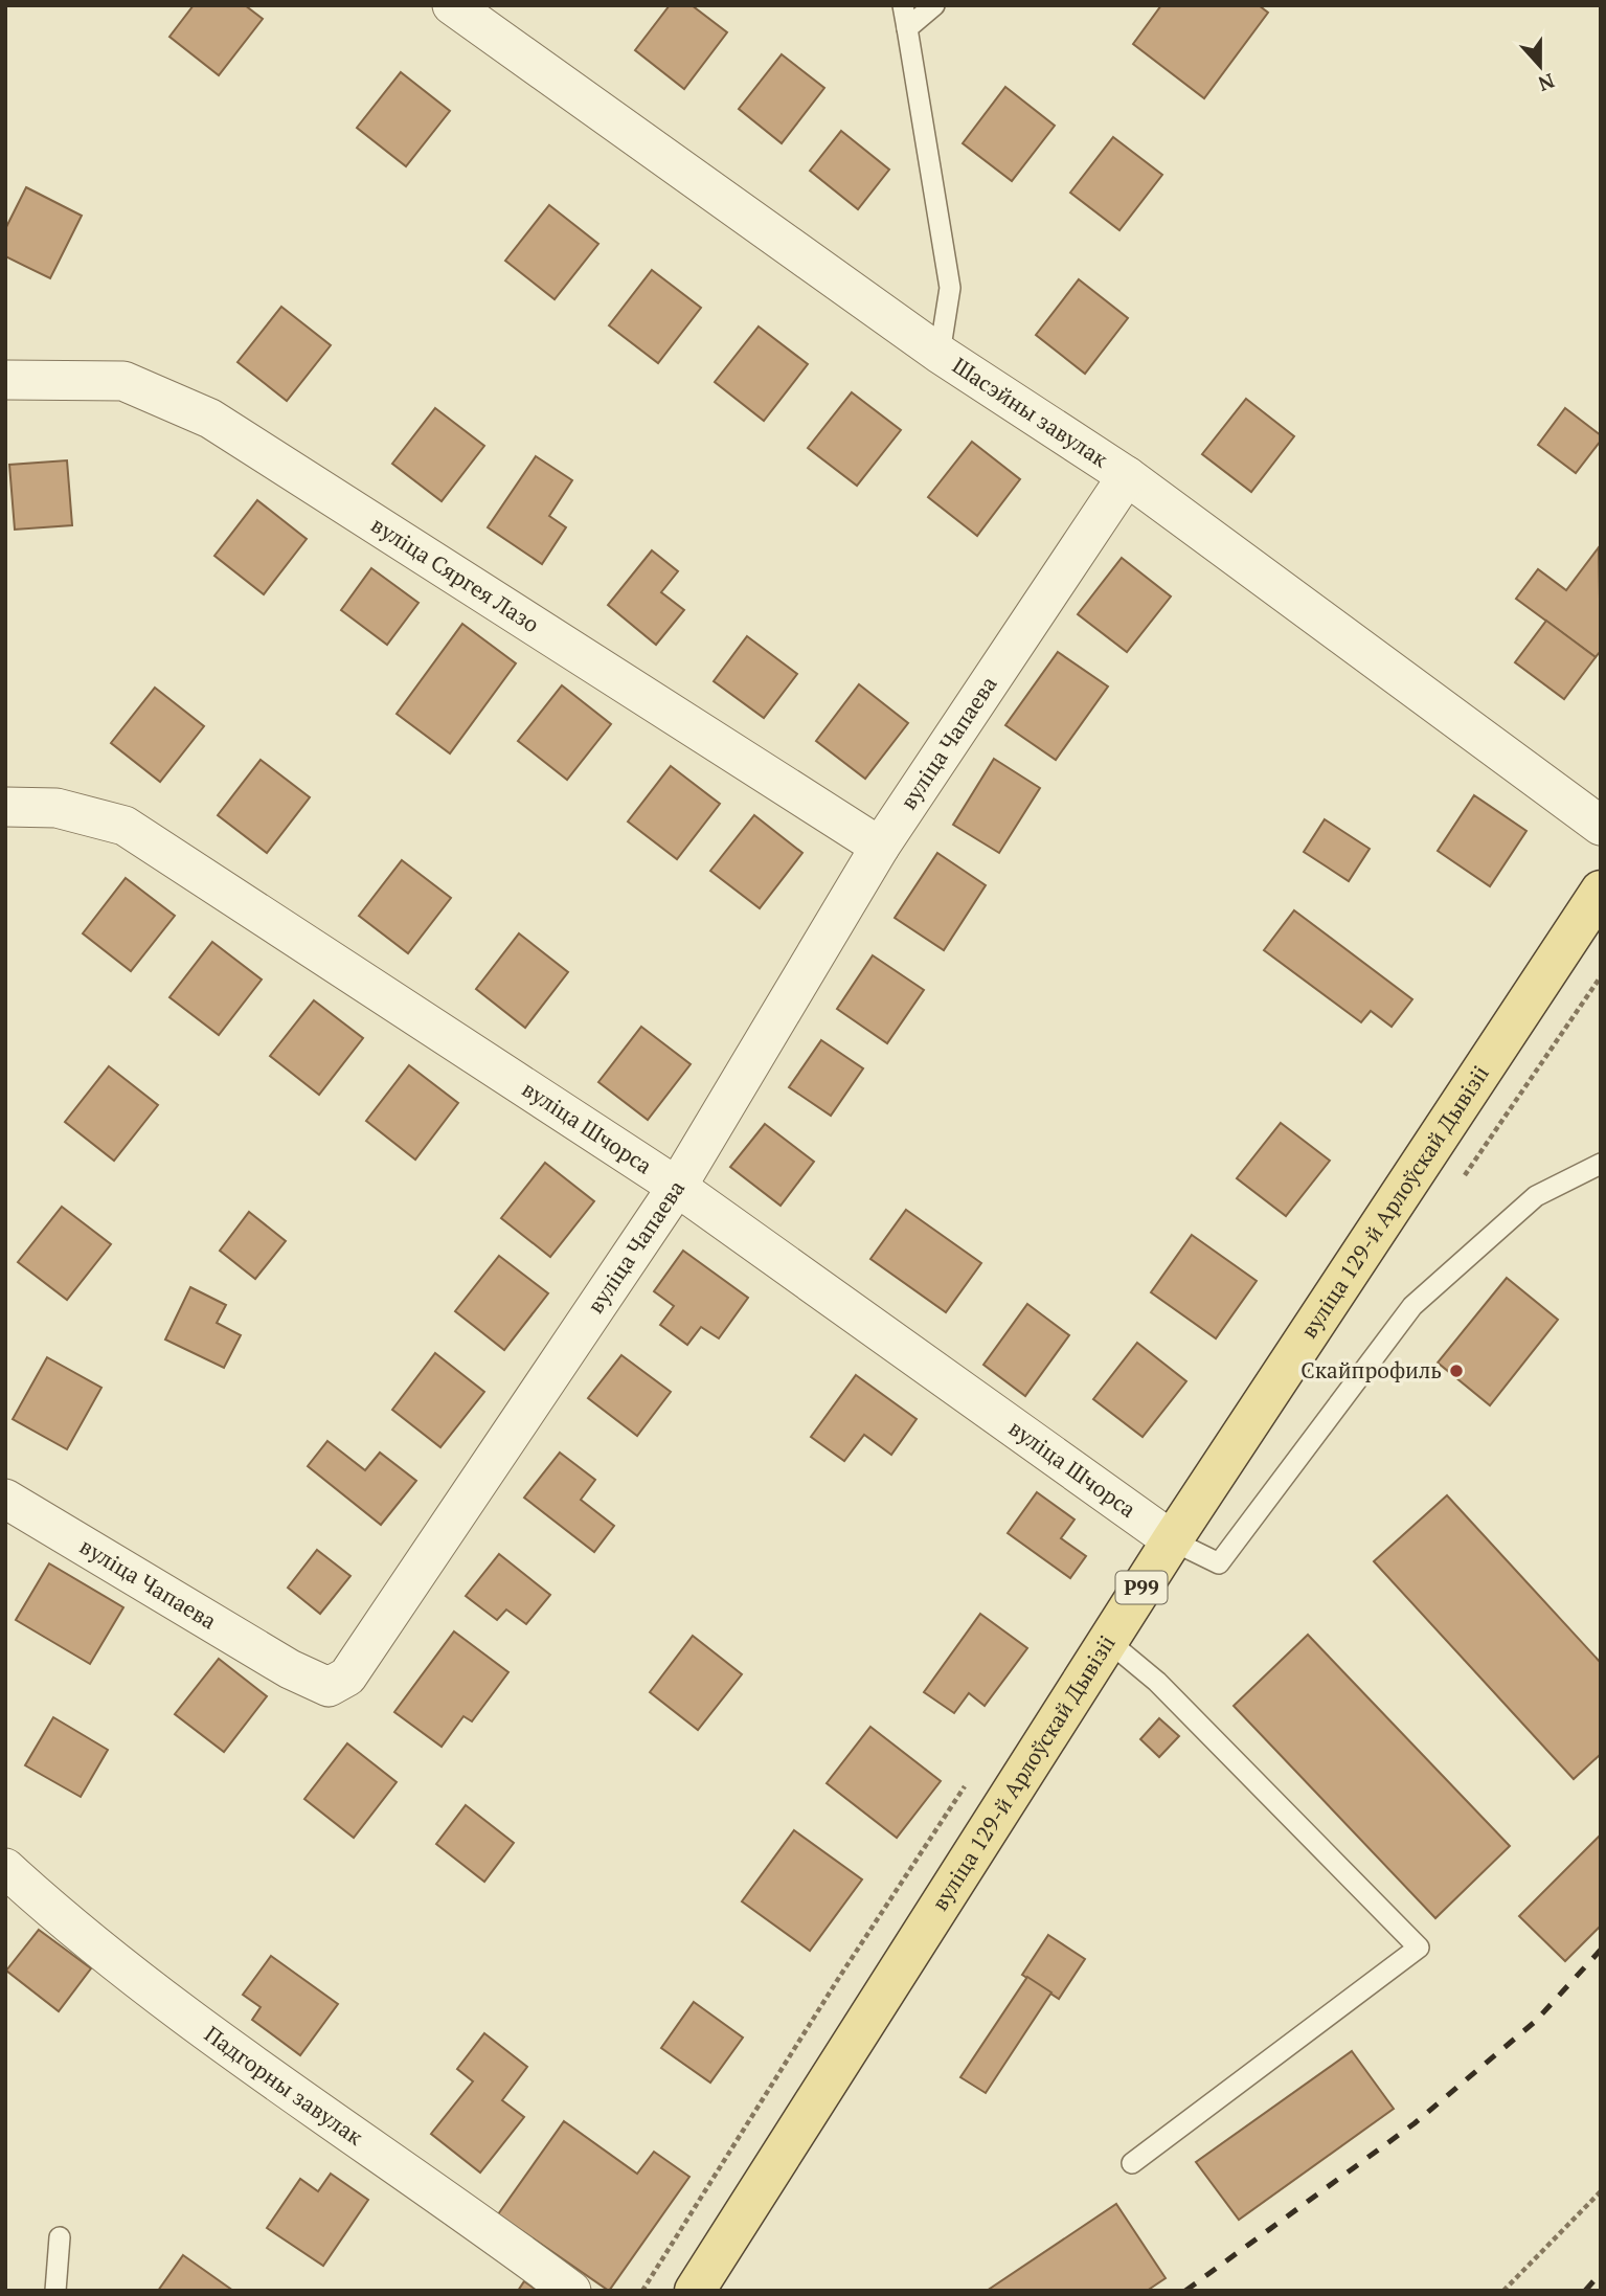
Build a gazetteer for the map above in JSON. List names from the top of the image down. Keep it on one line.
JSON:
{"streets":{"main road":["вуліца 129-й Арлоўскай Дывізіі","Р99"],"street":["Шасэйны завулак","вуліца Сяргея Лазо","вуліца Чапаева","вуліца Шчорса","Падгорны завулак"]},"crossings":[["Шасэйны завулак","вуліца Чапаева"],["вуліца Сяргея Лазо","вуліца Чапаева"],["вуліца Чапаева","вуліца Шчорса"],["вуліца Шчорса","вуліца 129-й Арлоўскай Дывізіі"]],"places":["Скайпрофиль"],"north":"bottom"}
